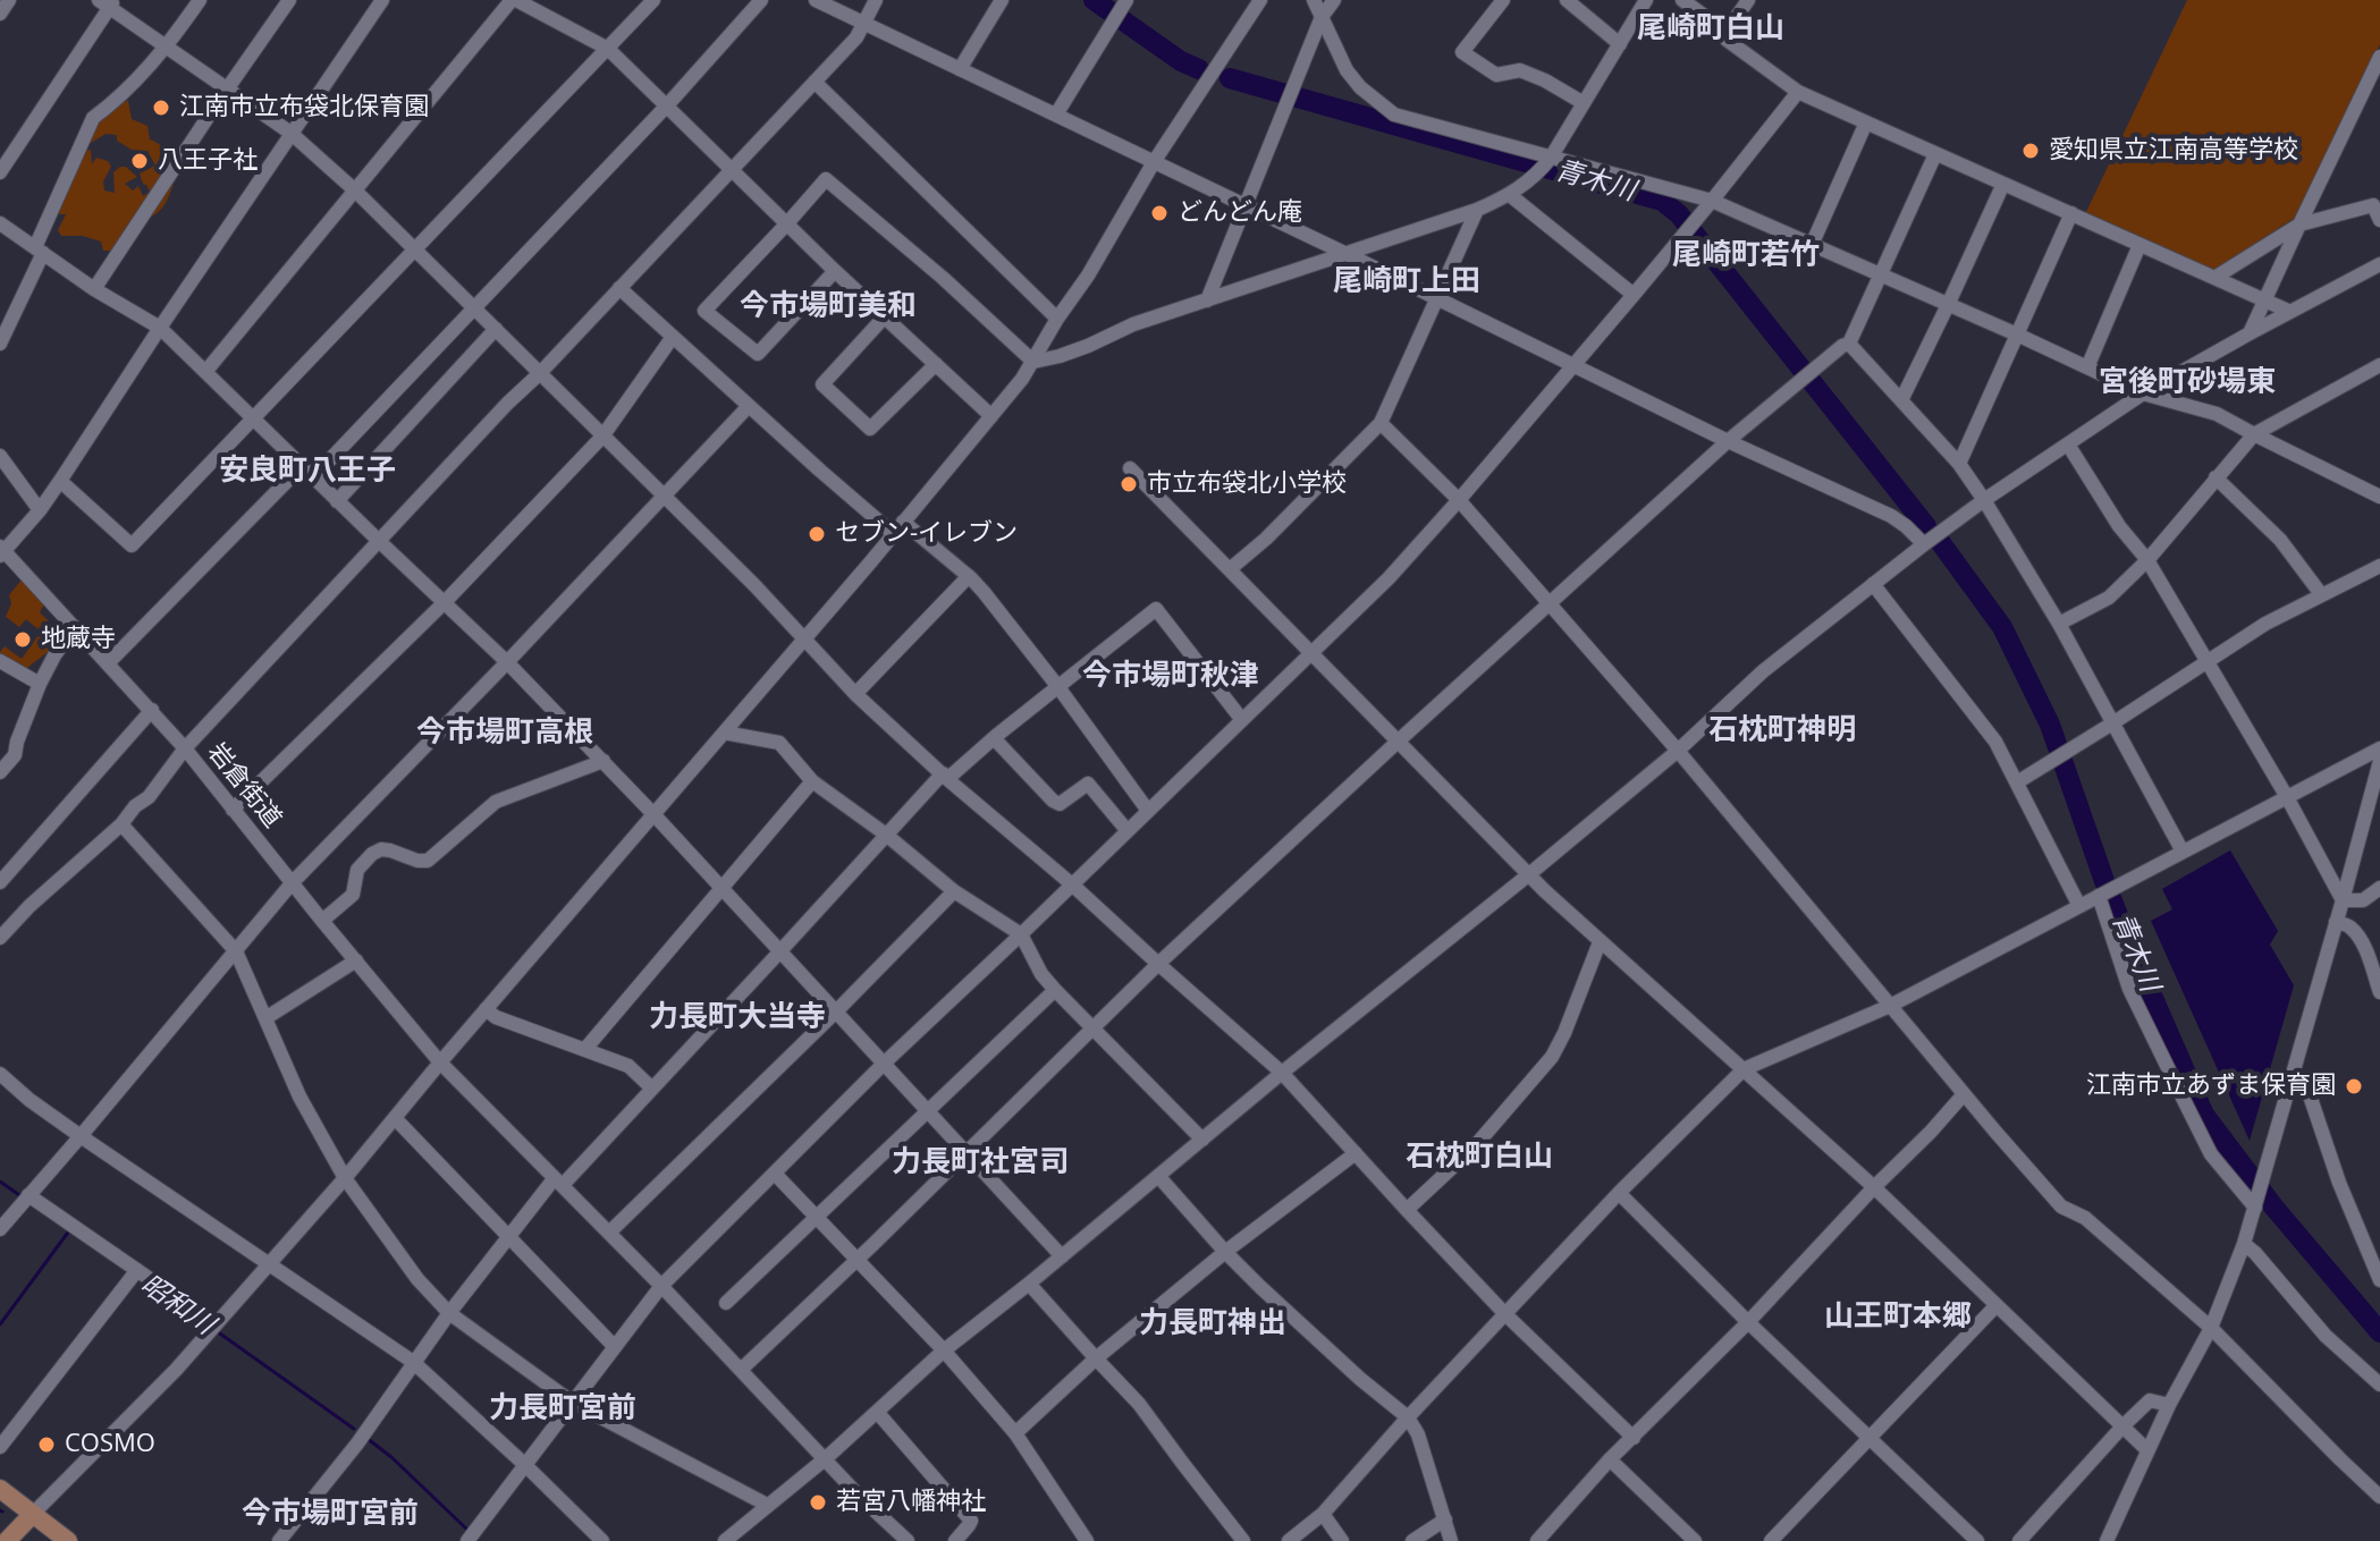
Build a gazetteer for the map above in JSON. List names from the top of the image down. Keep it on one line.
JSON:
{"streets":{"street":["岩倉街道"]},"districts":["尾崎町白山","尾崎町若竹","尾崎町上田","今市場町美和","宮後町砂場東","安良町八王子","今市場町秋津","石枕町神明","今市場町高根","力長町大当寺","石枕町白山","力長町社宮司","山王町本郷","力長町神出","力長町宮前","今市場町宮前"],"water":["青木川","昭和川"],"places":["江南市立布袋北保育園","愛知県立江南高等学校","八王子社","どんどん庵","市立布袋北小学校","セブン-イレブン","地蔵寺","江南市立あずま保育園","COSMO","若宮八幡神社"]}
